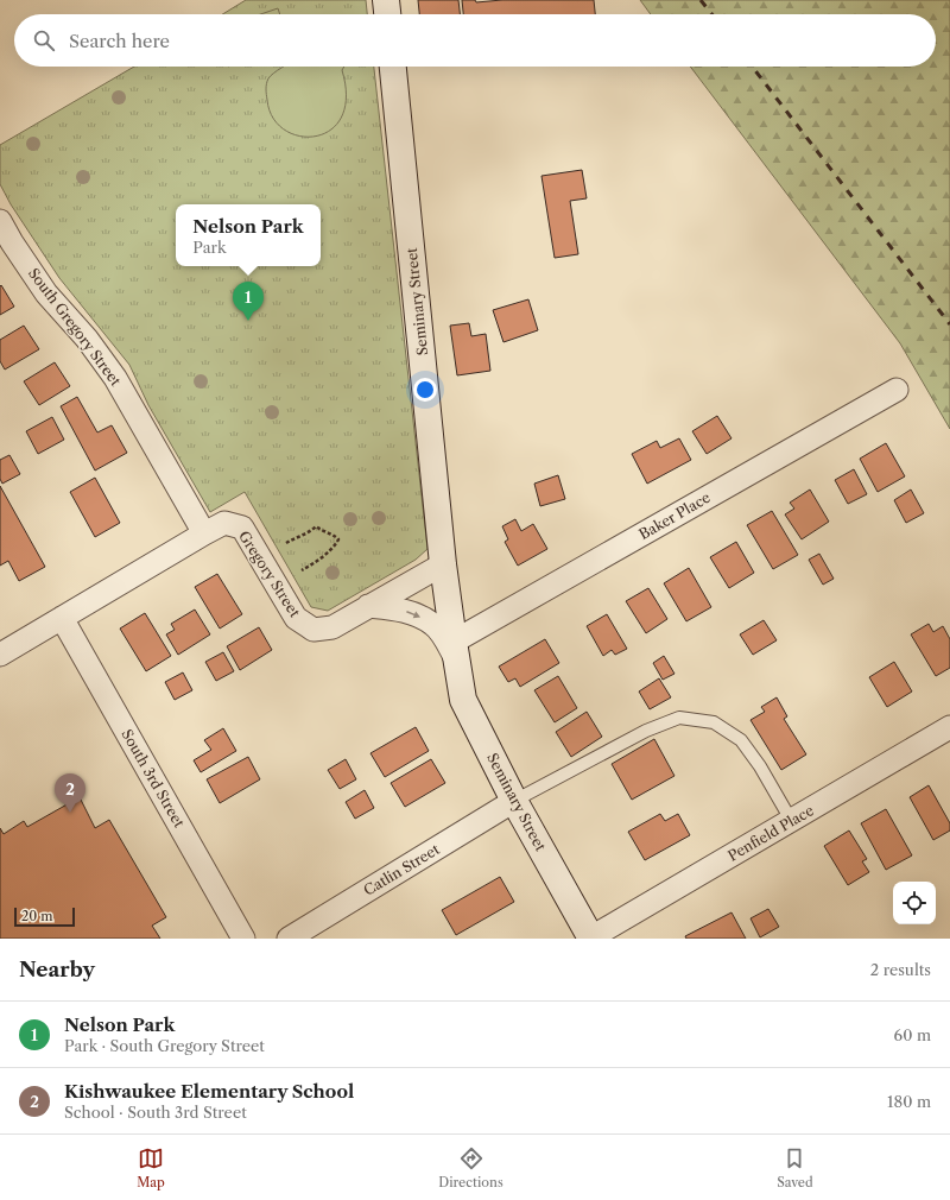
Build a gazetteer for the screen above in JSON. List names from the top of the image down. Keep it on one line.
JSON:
{"streets":{"street":["Seminary Street","South Gregory Street","Baker Place","Gregory Street","South 3rd Street","Penfield Place","Catlin Street"]},"crossings":[["Seminary Street","Baker Place"],["Seminary Street","Gregory Street"],["Seminary Street","Penfield Place"],["Seminary Street","Catlin Street"],["South Gregory Street","Gregory Street"],["Gregory Street","South 3rd Street"]],"scale_bar":"20 m","page":{"search":"Search here","popup":["Nelson Park","Park"],"pins":["1","2"],"scale":"20 m","heading":["Nearby","2 results"],"list":[{"mark":"1","name":"Nelson Park","note":"Park · South Gregory Street","value":"60 m"},{"mark":"2","name":"Kishwaukee Elementary School","note":"School · South 3rd Street","value":"180 m"}],"nav":["Map","Directions","Saved"]}}
